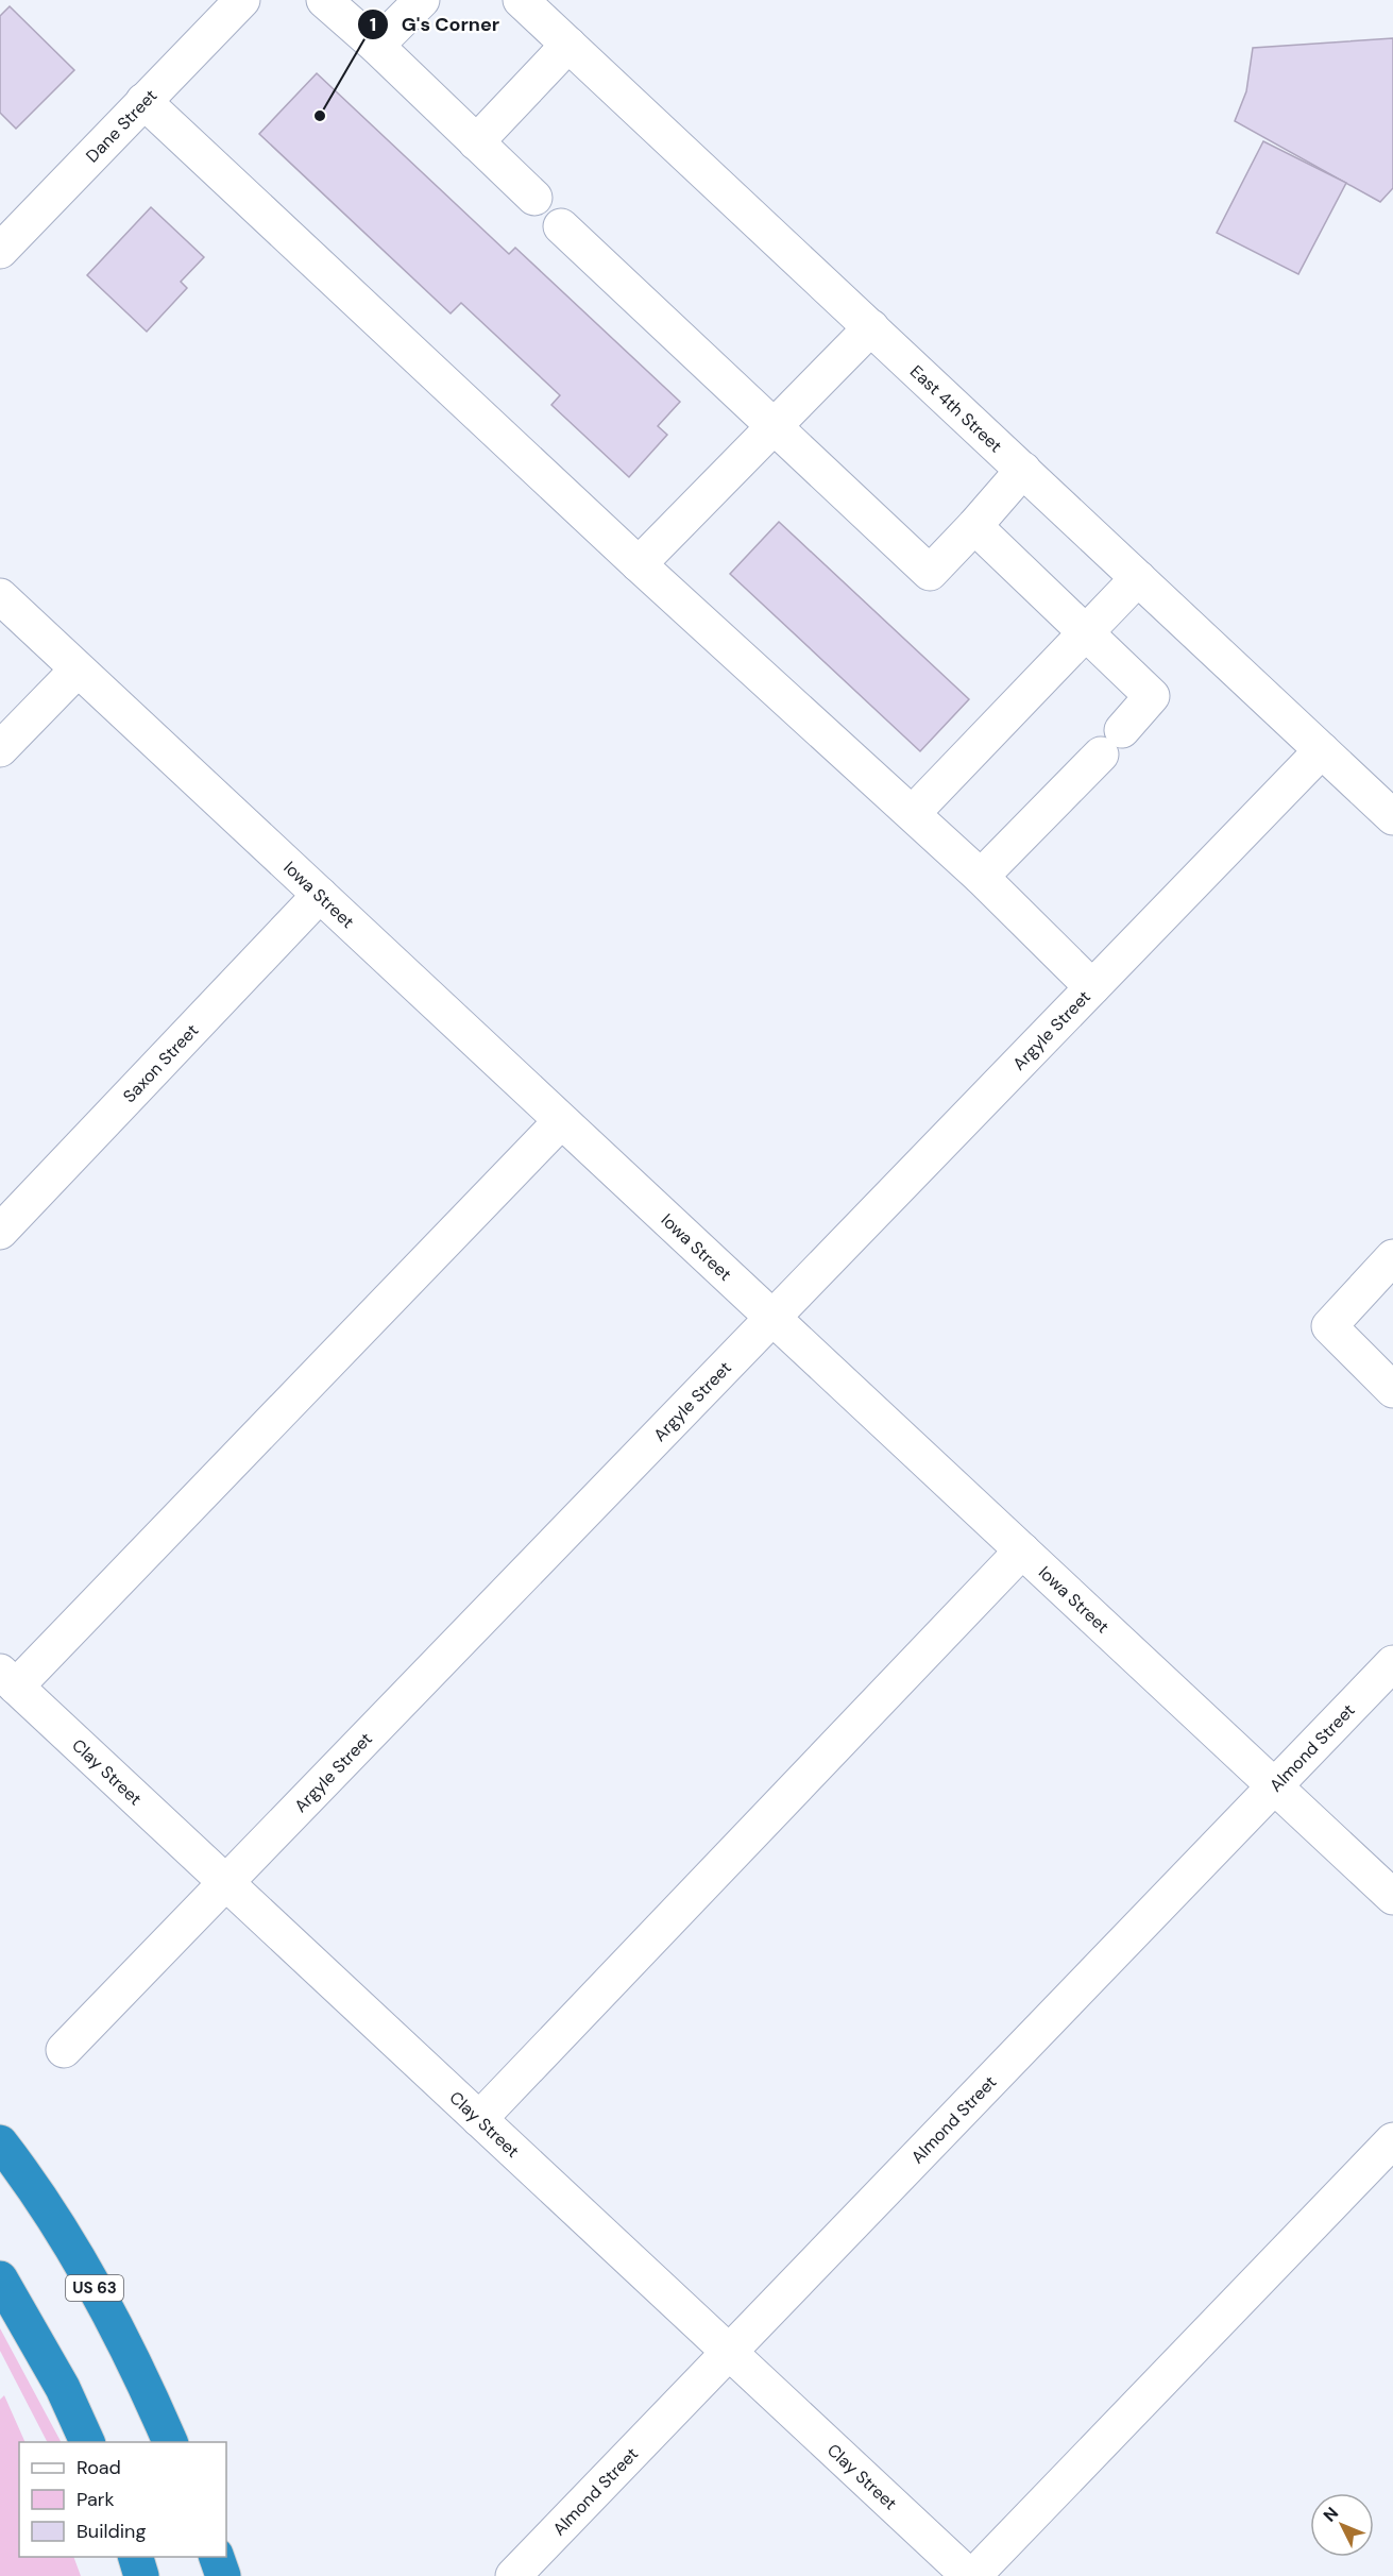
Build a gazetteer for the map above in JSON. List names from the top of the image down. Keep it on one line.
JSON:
{"streets":{"highway":["US 63"],"street":["Dane Street","East 4th Street","Iowa Street","Argyle Street","Saxon Street","Almond Street","Clay Street"]},"crossings":[["East 4th Street","Argyle Street"],["Iowa Street","Argyle Street"],["Iowa Street","Saxon Street"],["Iowa Street","Almond Street"],["Argyle Street","Clay Street"],["Almond Street","Clay Street"]],"places":["G's Corner"],"legend":["Road","Park","Building"],"north":"top left"}
